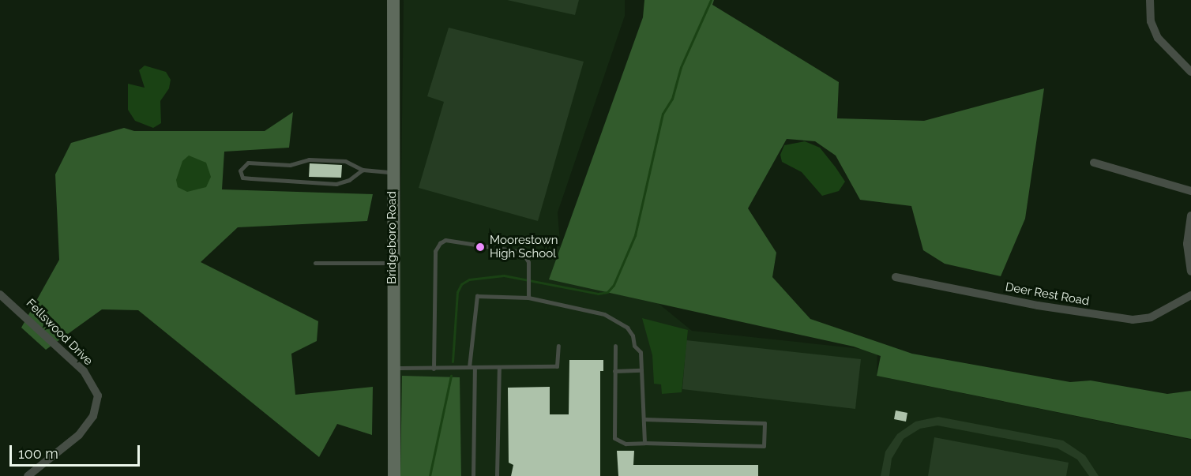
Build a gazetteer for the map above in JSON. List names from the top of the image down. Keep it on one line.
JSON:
{"streets":{"main road":["Bridgeboro Road"],"street":["Deer Rest Road","Fellswood Drive"]},"places":["Moorestown High School"],"scale_bar":"100 m"}
